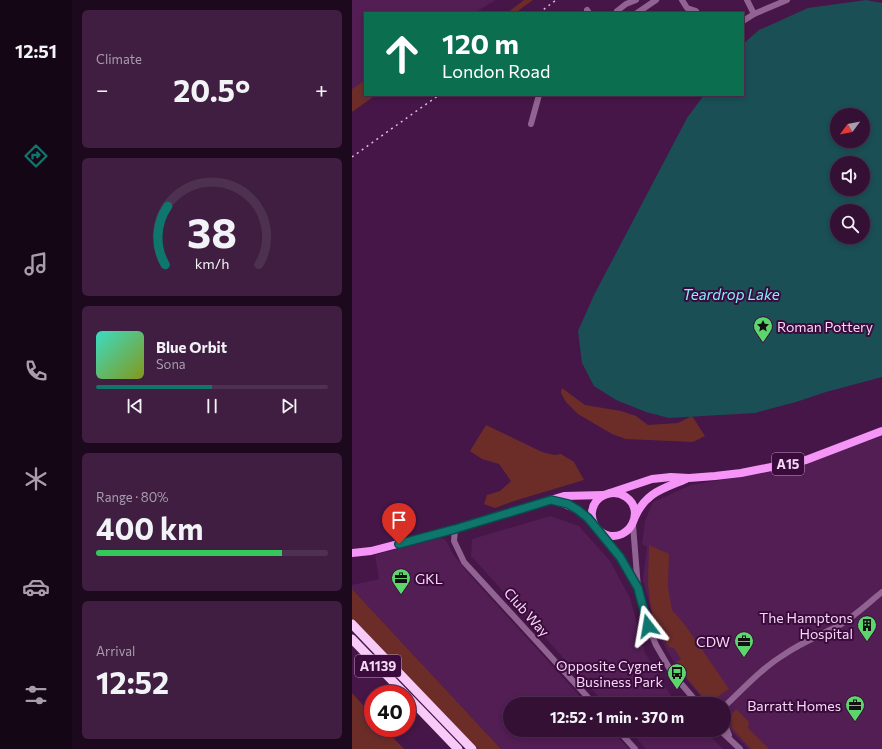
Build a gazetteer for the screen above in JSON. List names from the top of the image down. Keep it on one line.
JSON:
{"streets":{"highway":["A1139"],"main road":["A15"],"street":["Club Way"]},"crossings":[["A15","Club Way"]],"water":["Teardrop Lake"],"places":{"place":["Roman Pottery"],"office":["GKL","CDW","Barratt Homes"],"building":["The Hamptons Hospital"],"bus stop":["Opposite Cygnet Business Park"]},"north":"bottom left","page":{"tabs":"12:51","tile":["Climate",["Range · 80%","400 km"],["Arrival","12:52"]],"turn":["120 m","London Road"],"heat":["−","20.5°","+"],"song":["Blue Orbit","Sona"],"limit":"40","trip":"12:52 · 1 min · 370 m","gauge":["38","km/h"]}}
